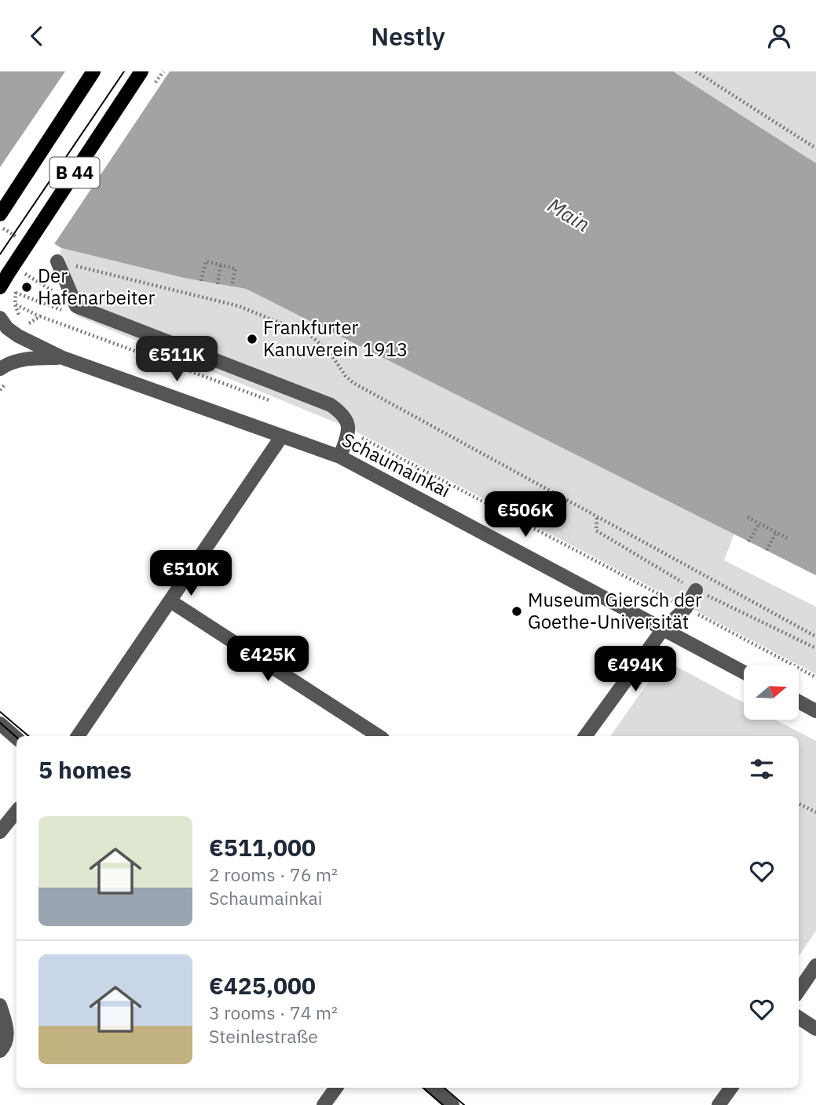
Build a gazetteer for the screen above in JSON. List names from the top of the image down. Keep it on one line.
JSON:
{"streets":{"main road":["B 44"],"street":["Schaumainkai"]},"water":["Main"],"places":["Der Hafenarbeiter","Frankfurter Kanuverein 1913","Museum Giersch der Goethe-Universität"],"north":"right","page":{"header":"Nestly","price":["€511K","€506K","€510K","€425K","€494K"],"heading":"5 homes","list":[{"name":"€511,000","note":"2 rooms · 76 m² · Schaumainkai"},{"name":"€425,000","note":"3 rooms · 74 m² · Steinlestraße"}]}}
